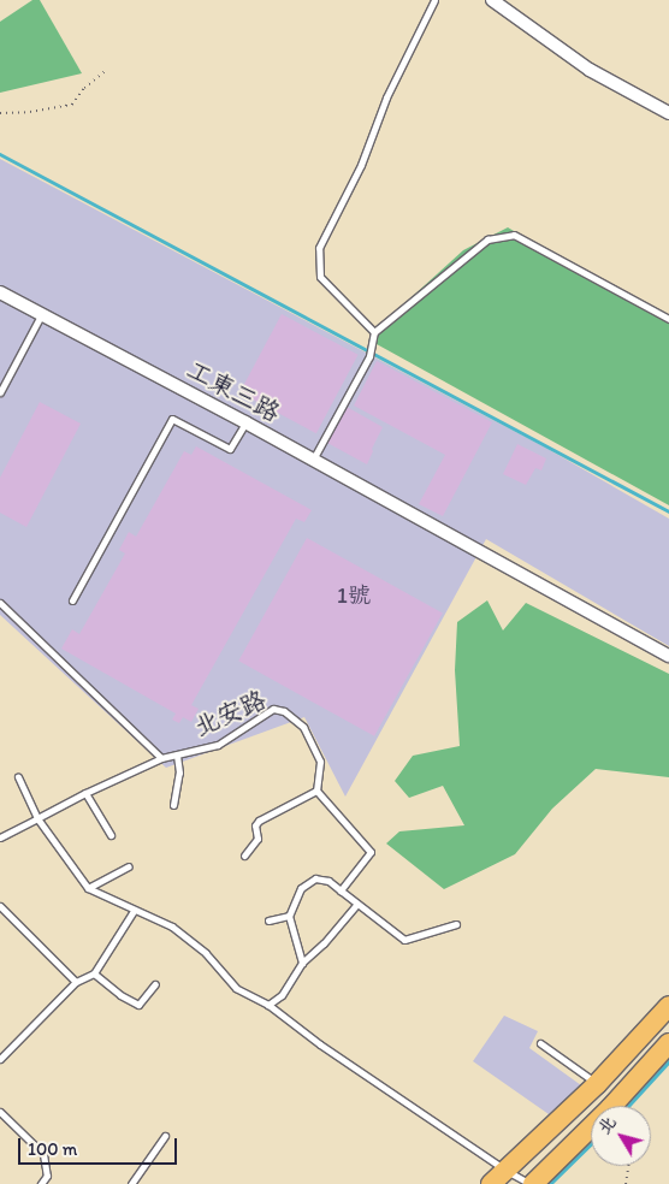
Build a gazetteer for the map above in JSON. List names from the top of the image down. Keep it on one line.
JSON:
{"streets":{"street":["工東三路"],"lane":["北安路"]},"house_numbers":["1號"],"scale_bar":"100 m","north":"top left"}
